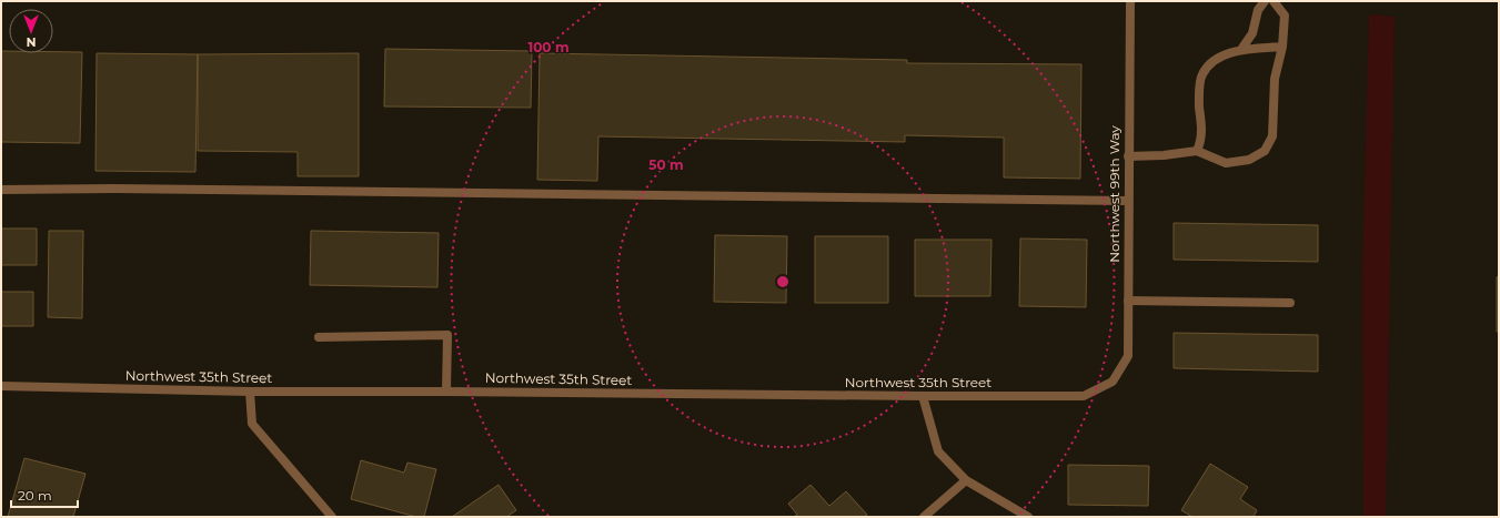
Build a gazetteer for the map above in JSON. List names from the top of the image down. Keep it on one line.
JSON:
{"streets":{"street":["Northwest 99th Way","Northwest 35th Street"]},"crossings":[["Northwest 99th Way","Northwest 35th Street"]],"scale_bar":"20 m","north":"bottom","rings":["100 m","50 m"]}
